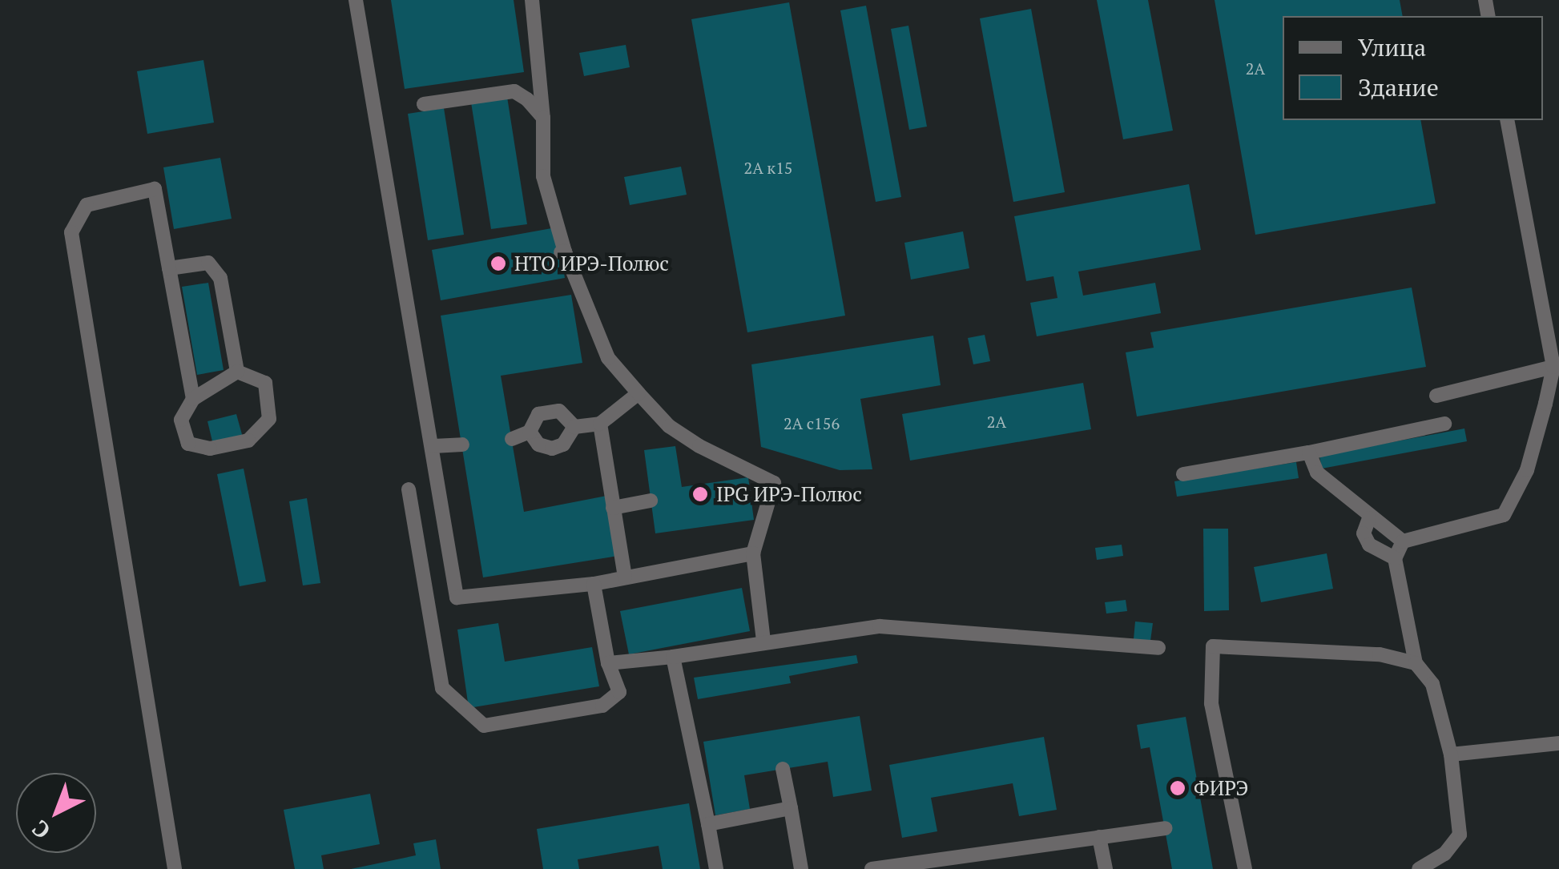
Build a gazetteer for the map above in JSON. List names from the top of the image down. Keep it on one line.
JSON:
{"places":["НТО ИРЭ-Полюс","IPG ИРЭ-Полюс","ФИРЭ"],"house_numbers":["2А","2А к15","2А","2А с156"],"legend":["Улица","Здание"],"north":"bottom left"}
